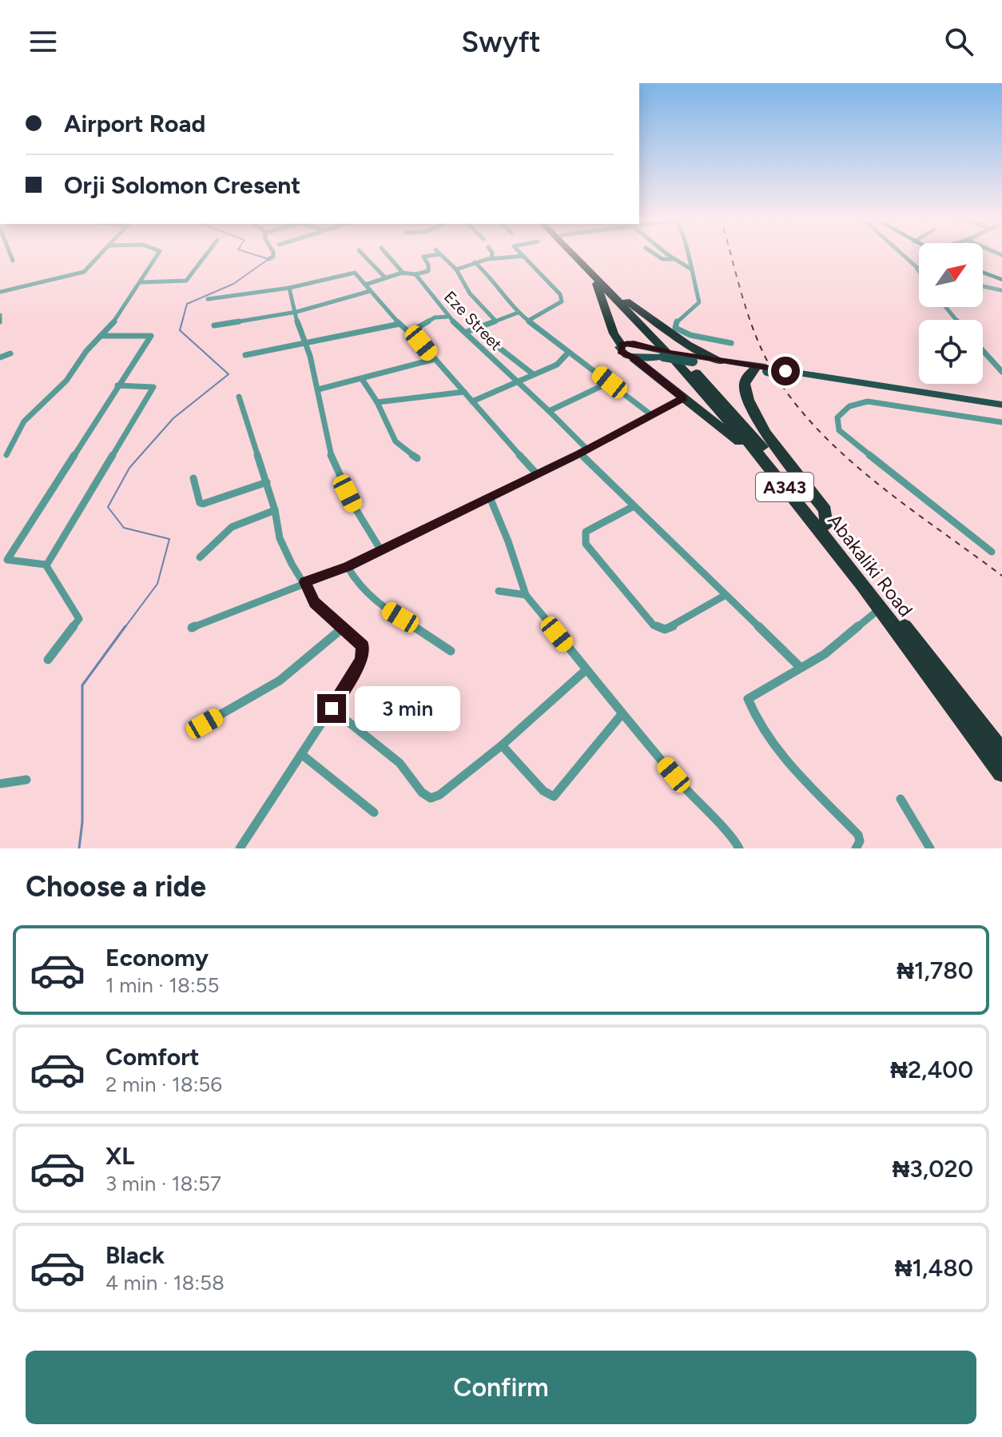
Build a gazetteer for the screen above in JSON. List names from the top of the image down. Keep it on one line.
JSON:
{"streets":{"highway":["A343","Abakaliki Road"],"street":["Eze Street"]},"north":"top right","page":{"header":"Swyft","banner":["Airport Road","Orji Solomon Cresent"],"bubble":"3 min","heading":"Choose a ride","list":[{"name":"Economy","note":"1 min · 18:55","value":"₦1,780"},{"name":"Comfort","note":"2 min · 18:56","value":"₦2,400"},{"name":"XL","note":"3 min · 18:57","value":"₦3,020"},{"name":"Black","note":"4 min · 18:58","value":"₦1,480"}],"buttons":"Confirm"}}
